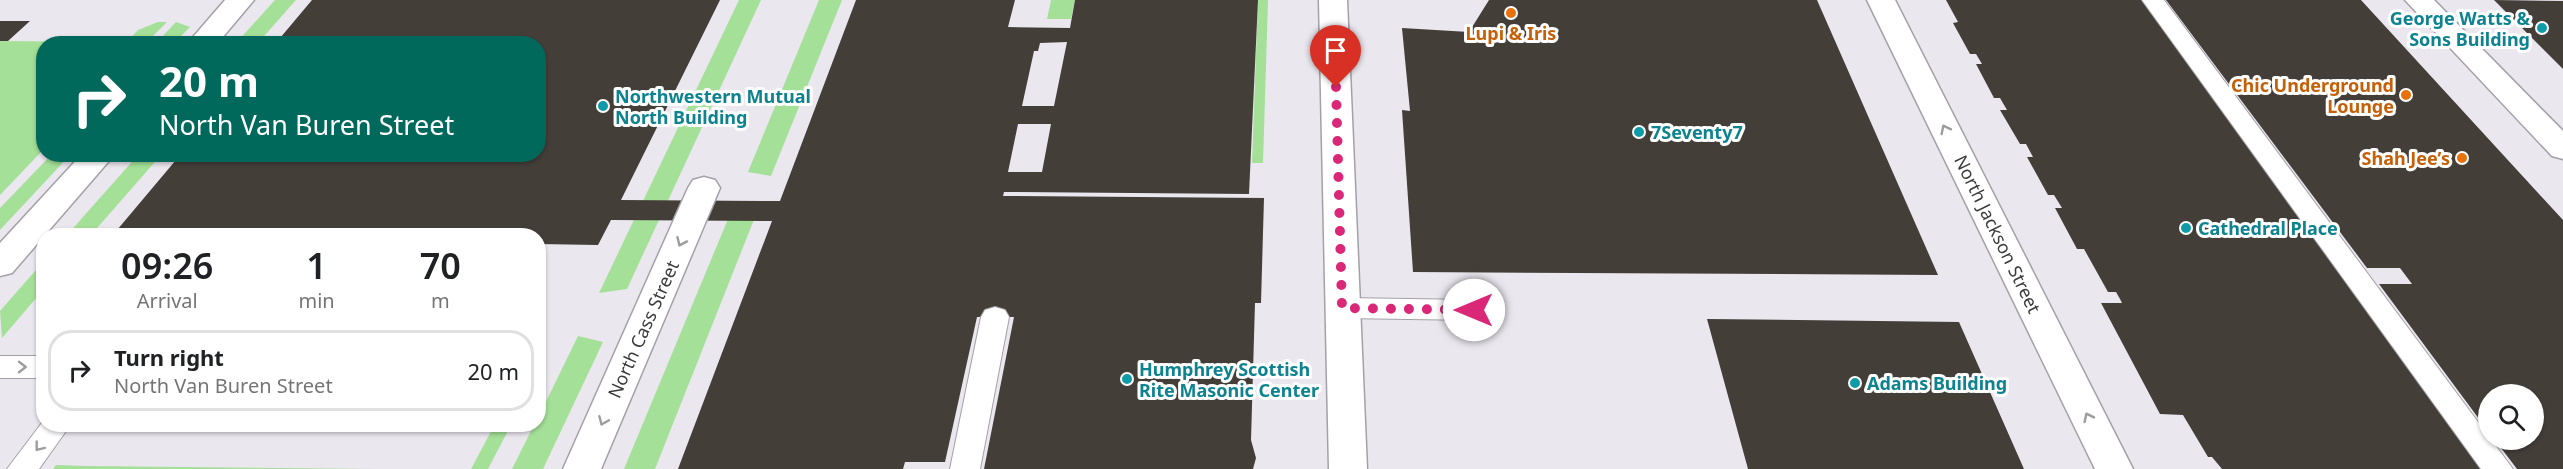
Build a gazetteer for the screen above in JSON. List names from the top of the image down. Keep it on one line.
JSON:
{"streets":{"main road":["North Jackson Street","North Cass Street"]},"one_way":["North Jackson Street","North Cass Street"],"places":["Lupi & Iris","George Watts & Sons Building","Chic Underground Lounge","Northwestern Mutual North Building","7Seventy7","Shah Jee’s","Cathedral Place","Humphrey Scottish Rite Masonic Center","Adams Building"],"page":{"turn":["20 m","North Van Buren Street"],"eta":["09:26","Arrival","1","min","70","m"],"list":[{"name":"Turn right","note":"North Van Buren Street","value":"20 m"}]}}
